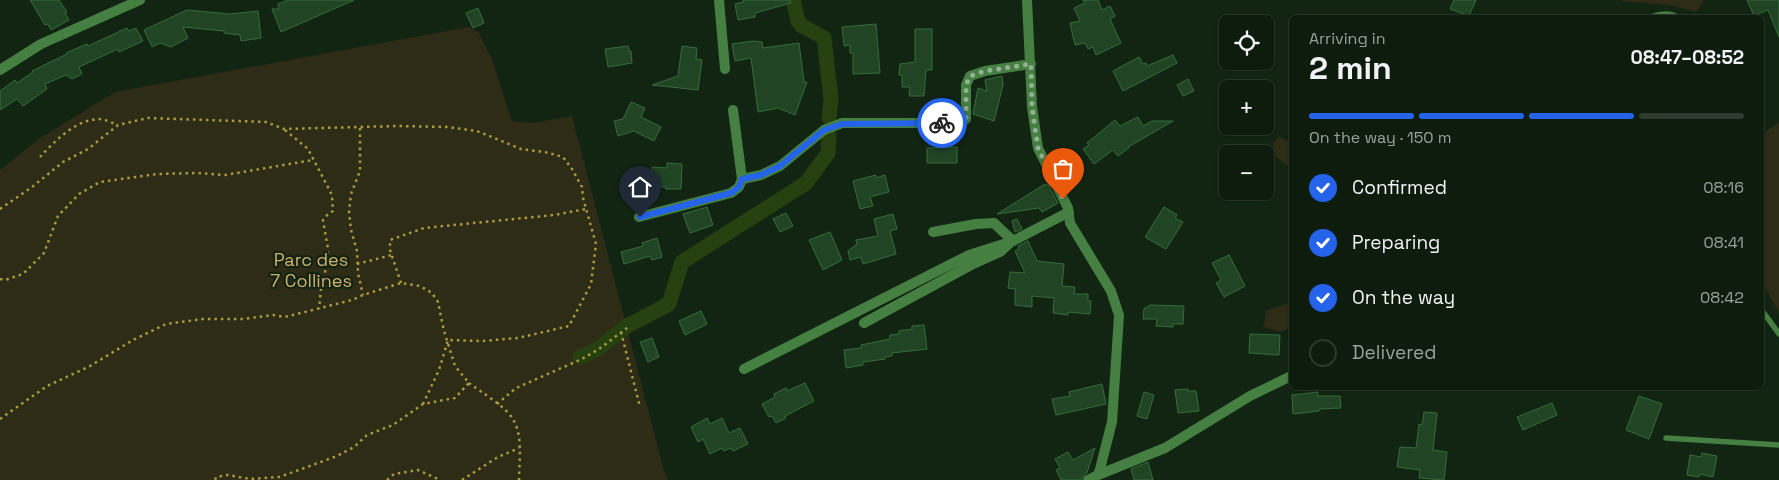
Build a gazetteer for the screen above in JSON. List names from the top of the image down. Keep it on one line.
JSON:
{"parks":["Parc des 7 Collines"],"page":{"map_buttons":["+","−"],"heading":["2 min","Arriving in","08:47–08:52"],"bar":"On the way · 150 m","list":[["Confirmed","08:16"],["Preparing","08:41"],["On the way","08:42"],"Delivered"]}}
